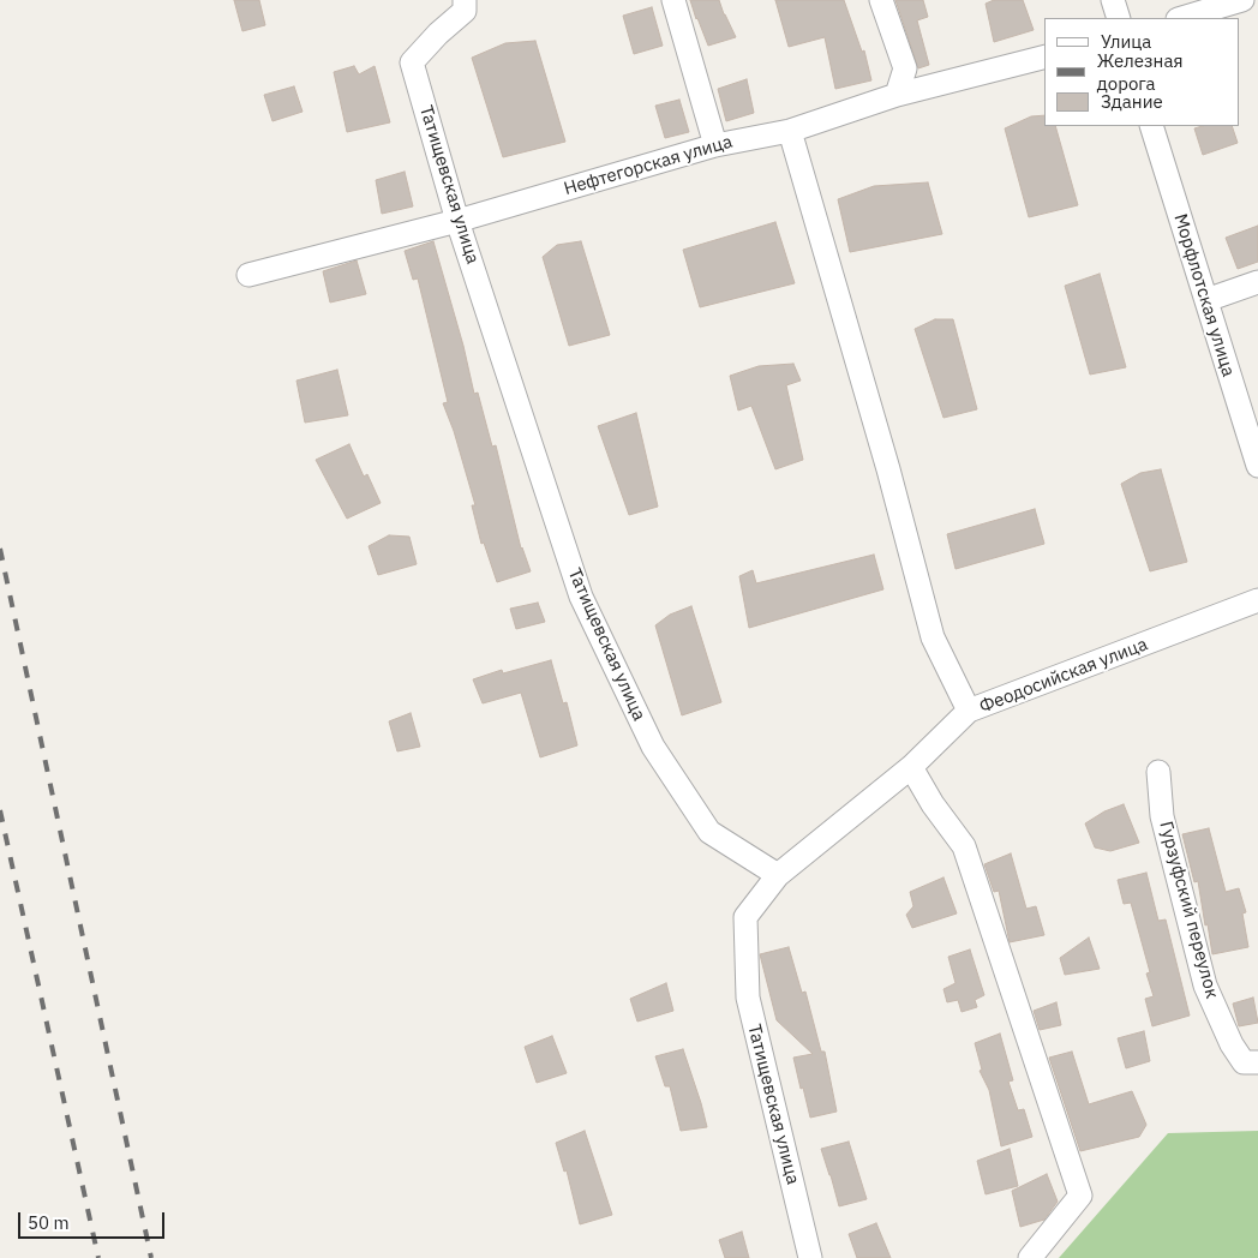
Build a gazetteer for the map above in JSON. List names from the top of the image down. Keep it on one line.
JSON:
{"streets":{"street":["Нефтегорская улица","Татищевская улица","Морфлотская улица","Феодосийская улица","Гурзуфский переулок"]},"crossings":[["Нефтегорская улица","Татищевская улица"],["Татищевская улица","Феодосийская улица"]],"legend":["Улица","Железная дорога","Здание"],"scale_bar":"50 m"}
